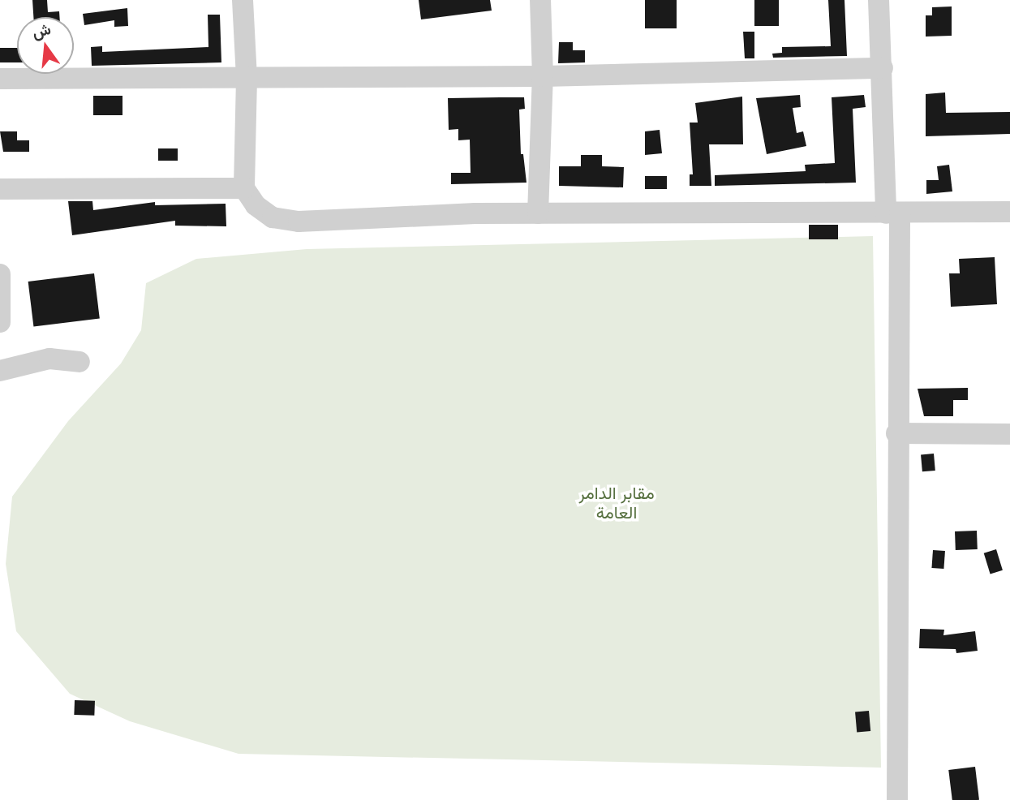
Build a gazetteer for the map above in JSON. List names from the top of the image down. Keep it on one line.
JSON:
{"parks":["مقابر الدامر العامة"],"north":"top"}
